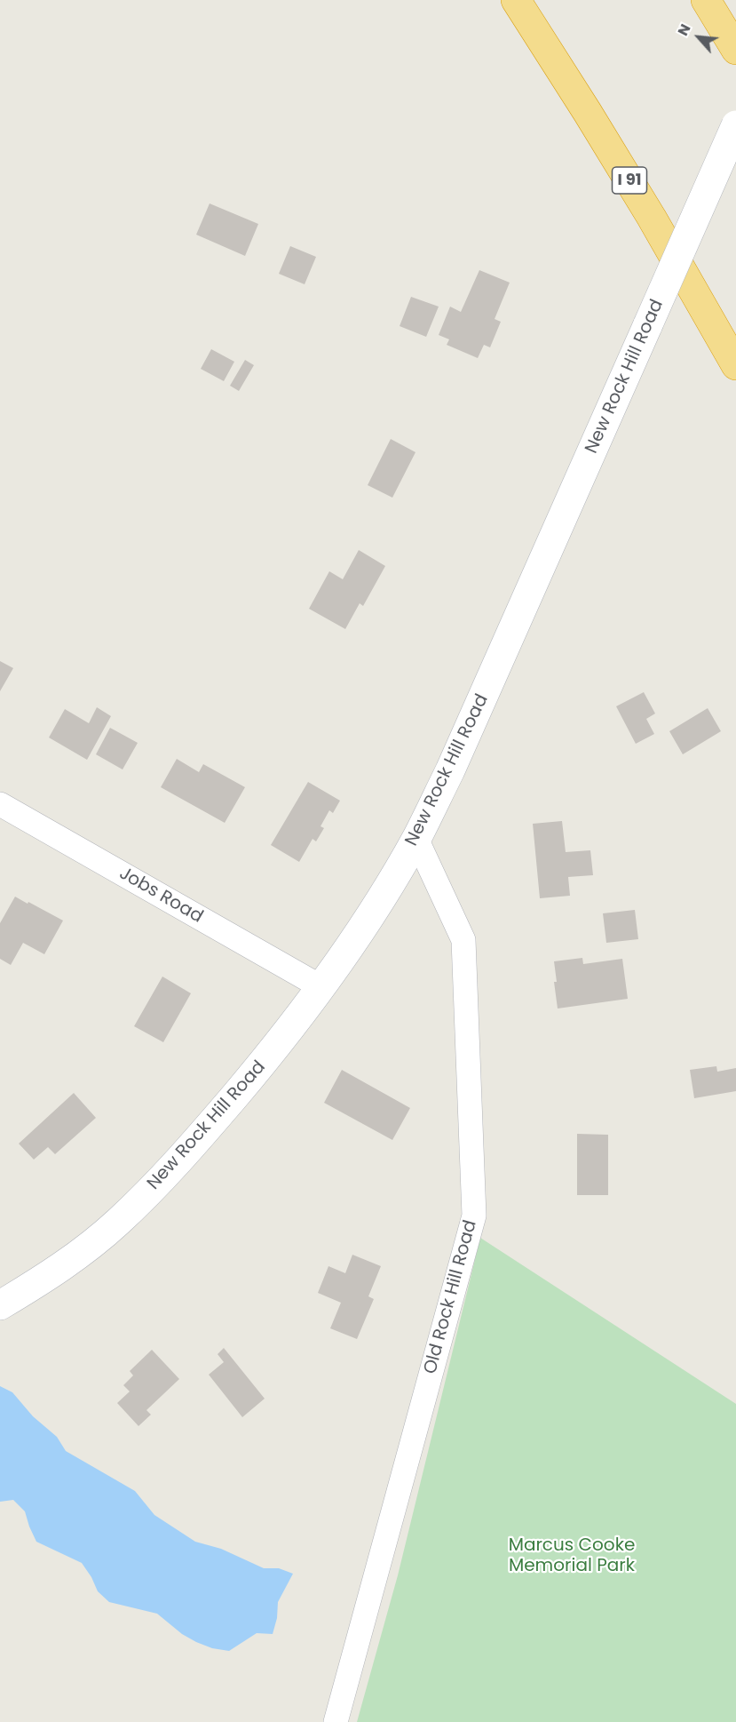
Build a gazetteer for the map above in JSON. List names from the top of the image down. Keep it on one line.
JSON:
{"streets":{"highway":["I 91"],"main road":["New Rock Hill Road"],"street":["Jobs Road","Old Rock Hill Road"]},"crossings":[["New Rock Hill Road","Jobs Road"],["New Rock Hill Road","Old Rock Hill Road"]],"parks":["Marcus Cooke Memorial Park"],"north":"top left"}
